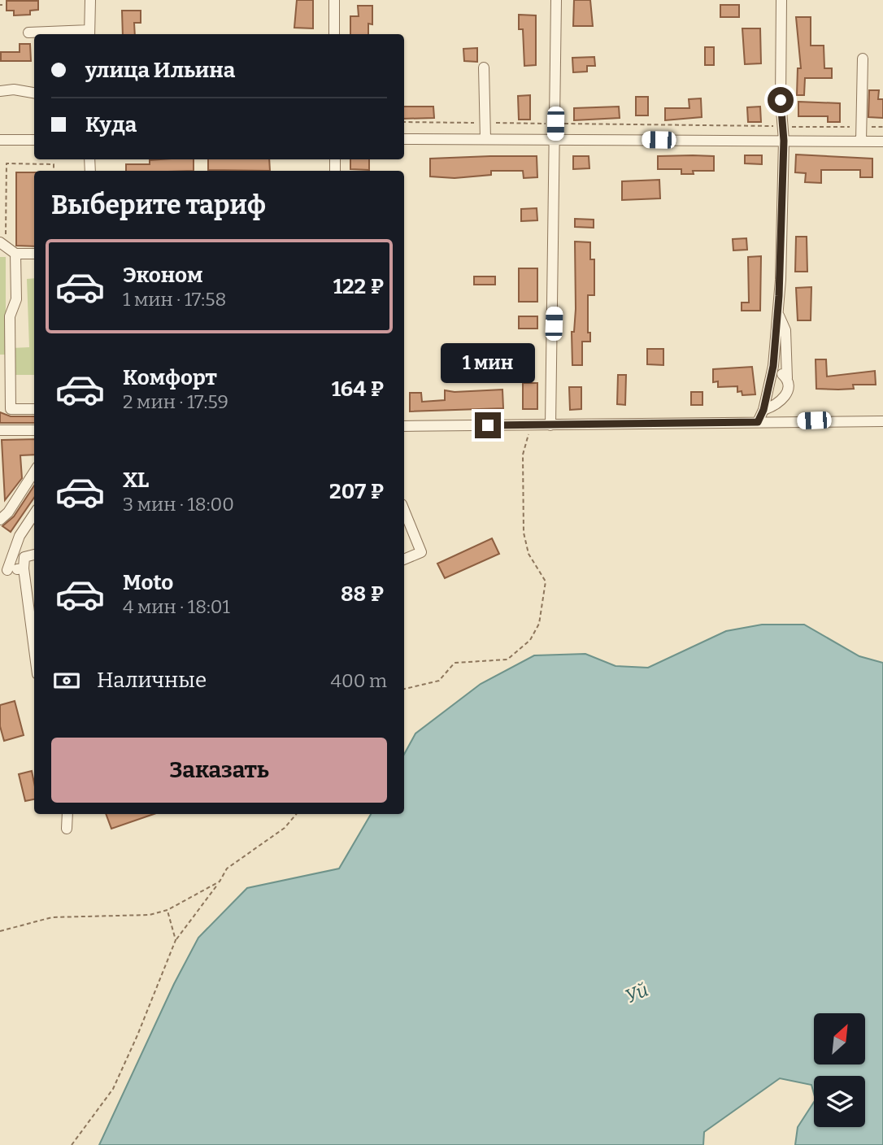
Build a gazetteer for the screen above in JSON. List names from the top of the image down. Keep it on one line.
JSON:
{"water":["Уй"],"north":"top right","page":{"banner":["улица Ильина","Куда"],"heading":"Выберите тариф","list":[{"name":"Эконом","note":"1 мин · 17:58","value":"122 ₽"},{"name":"Комфорт","note":"2 мин · 17:59","value":"164 ₽"},{"name":"XL","note":"3 мин · 18:00","value":"207 ₽"},{"name":"Moto","note":"4 мин · 18:01","value":"88 ₽"}],"bubble":"1 мин","pay":["Наличные","400 m"],"buttons":"Заказать"}}
